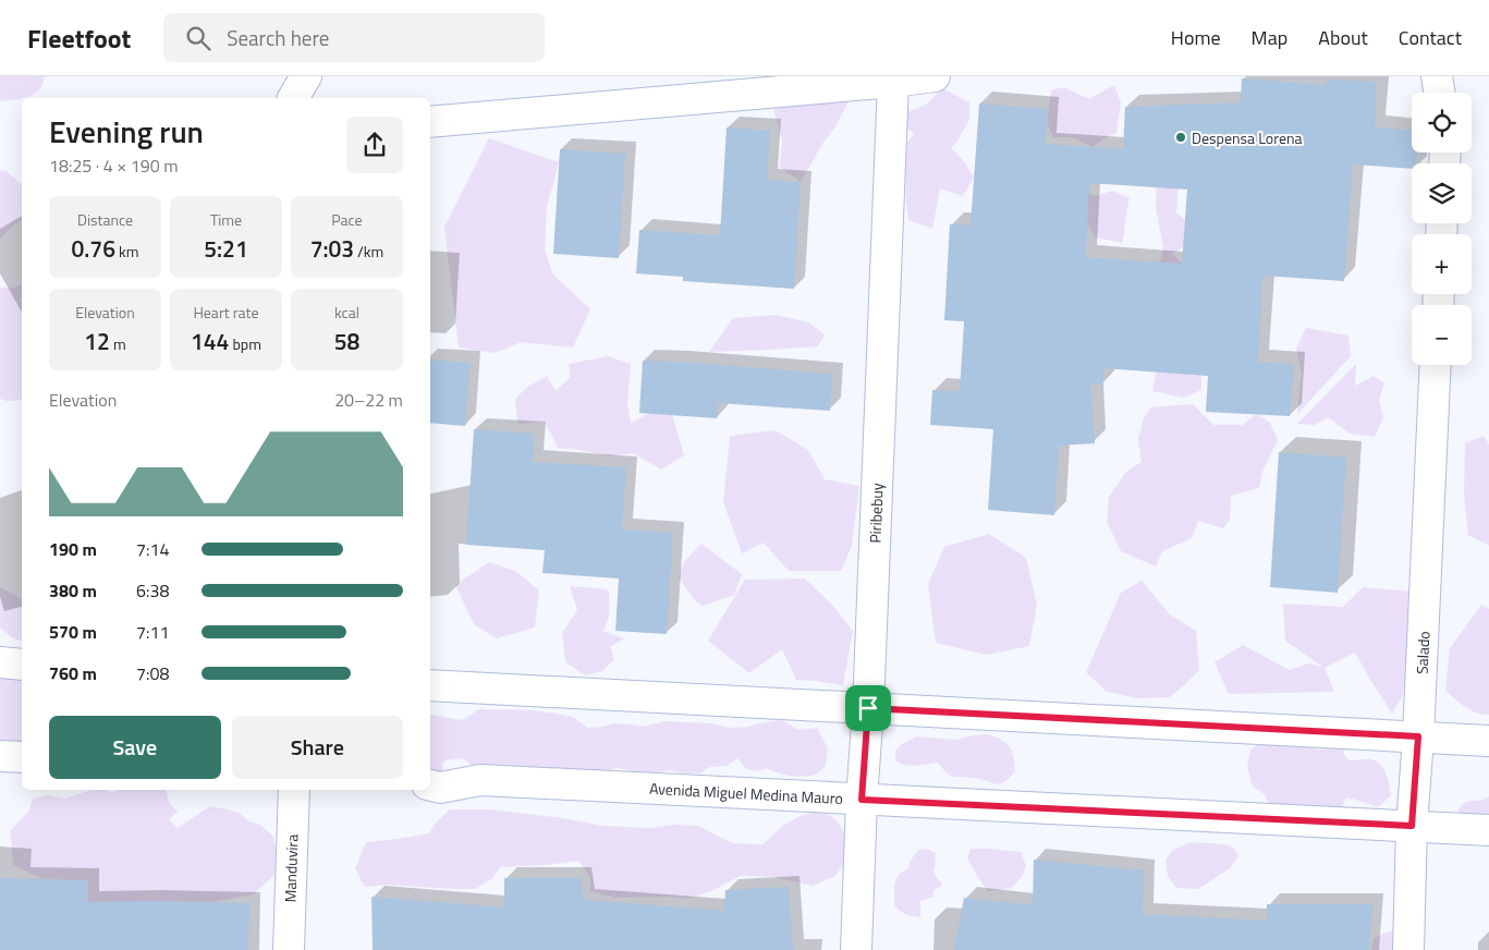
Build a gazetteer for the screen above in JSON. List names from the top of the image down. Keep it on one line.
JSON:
{"streets":{"street":["Piribebuy","Salado","Avenida Miguel Medina Mauro","Manduvira"]},"crossings":[["Piribebuy","Avenida Miguel Medina Mauro"],["Salado","Avenida Miguel Medina Mauro"]],"places":["Despensa Lorena"],"page":{"header":"Fleetfoot","search":"Search here","nav":["Home","Map","About","Contact"],"map_buttons":["+","−"],"heading":["Evening run","18:25 · 4 × 190 m"],"stats":[["Distance","0.76 km"],["Time","5:21"],["Pace","7:03 /km"],["Elevation","12 m"],["Heart rate","144 bpm"],["kcal","58"]],"chart":["Elevation","20–22 m"],"list":[{"name":"190 m","note":"7:14"},{"name":"380 m","note":"6:38"},{"name":"570 m","note":"7:11"},{"name":"760 m","note":"7:08"}],"buttons":["Save","Share"]}}
